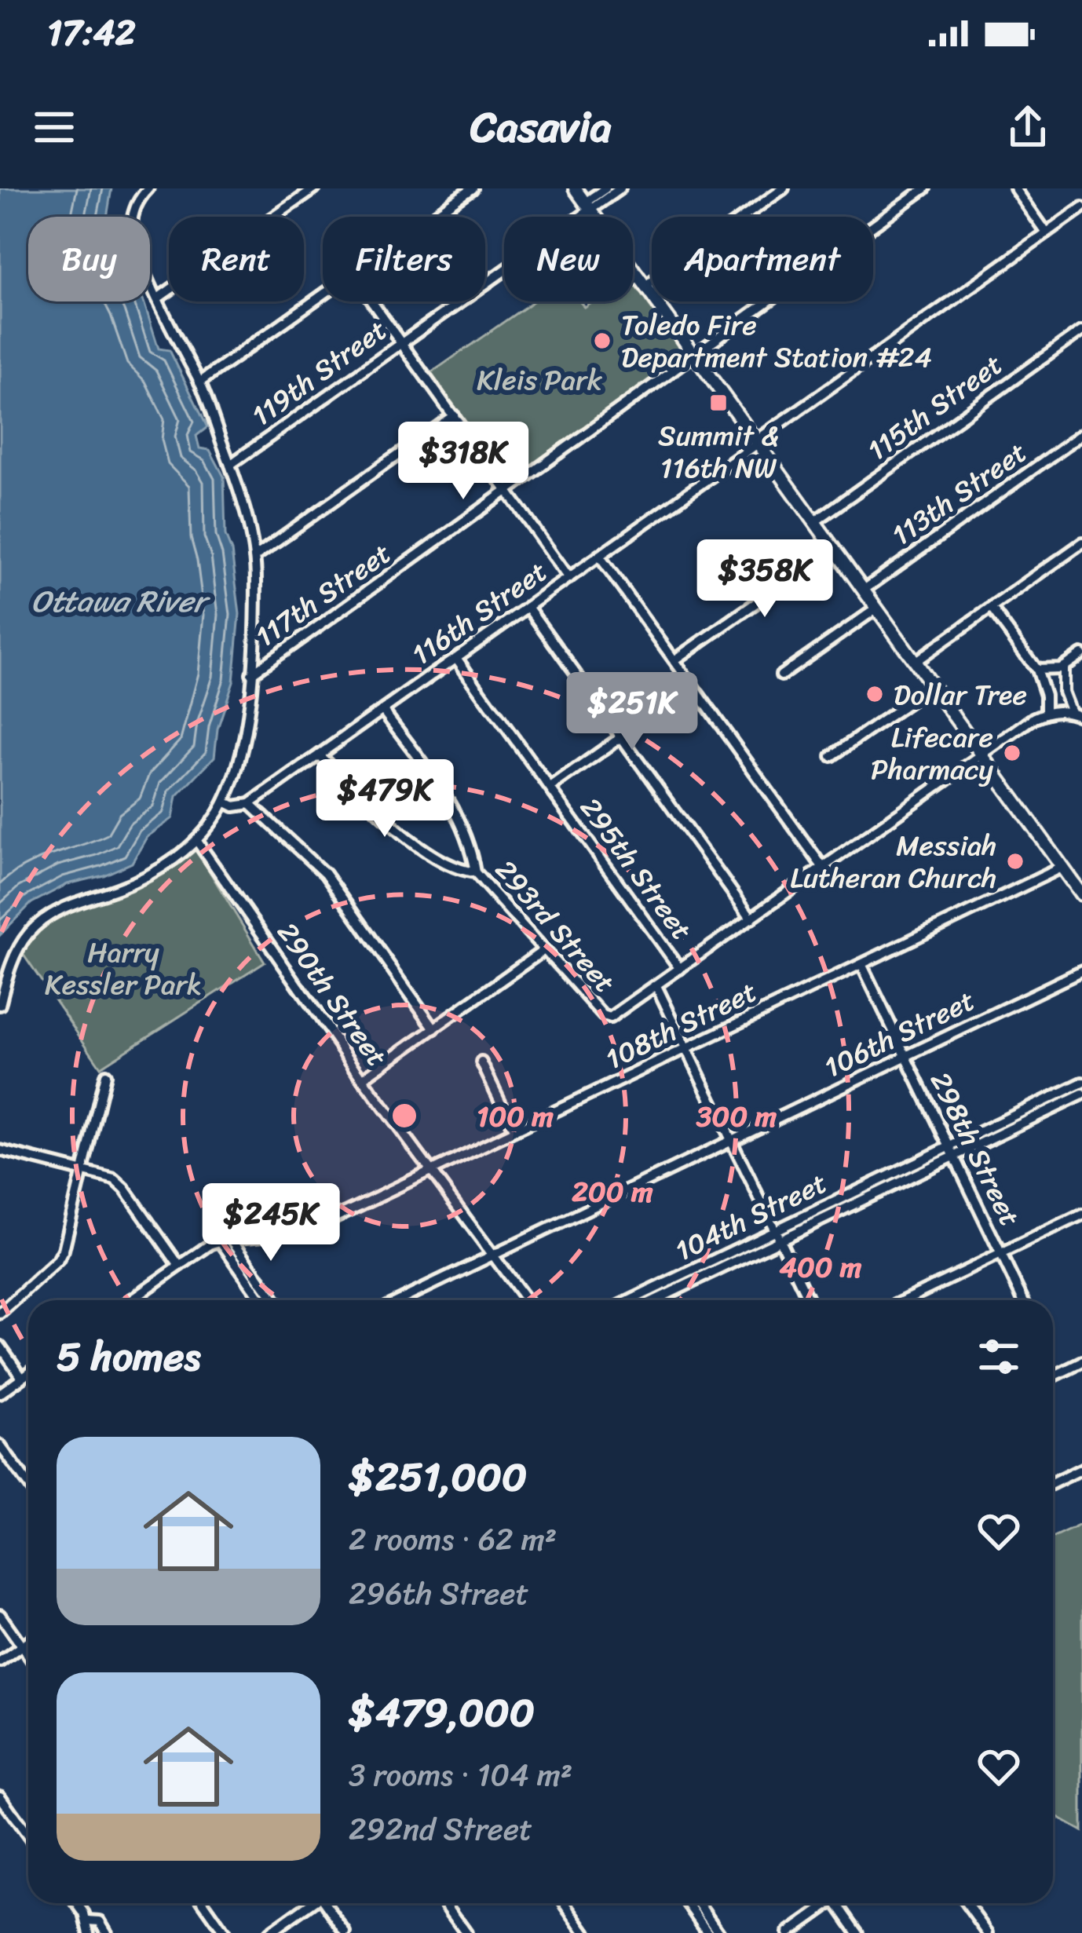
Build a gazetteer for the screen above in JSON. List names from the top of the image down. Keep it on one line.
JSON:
{"streets":{"street":["119th Street","115th Street","113th Street","117th Street","116th Street","295th Street","293rd Street","290th Street","108th Street","106th Street","298th Street","104th Street"]},"crossings":[["116th Street","295th Street"],["116th Street","293rd Street"],["290th Street","108th Street"],["290th Street","106th Street"],["108th Street","298th Street"],["106th Street","298th Street"],["298th Street","104th Street"]],"water":["Ottawa River"],"parks":["Kleis Park","Harry Kessler Park"],"places":{"other":["Toledo Fire Department Station #24","Dollar Tree","Lifecare Pharmacy","Messiah Lutheran Church"],"transit":["Summit & 116th NW"]},"page":{"status":"17:42","header":"Casavia","chip":["Buy","Rent","Filters","New","Apartment"],"price":["$318K","$358K","$251K","$479K","$245K"],"heading":"5 homes","list":[{"name":"$251,000","note":"2 rooms · 62 m² · 296th Street"},{"name":"$479,000","note":"3 rooms · 104 m² · 292nd Street"}]},"rings":["100 m","300 m","200 m","400 m"]}
